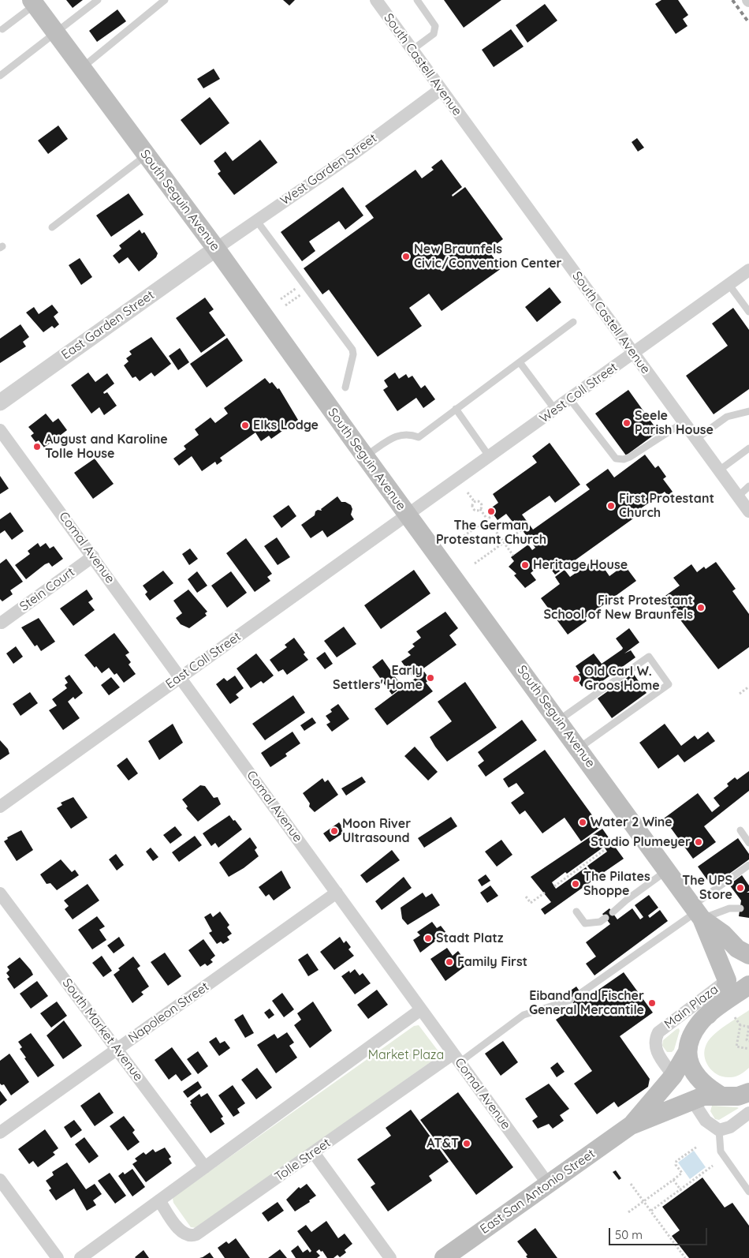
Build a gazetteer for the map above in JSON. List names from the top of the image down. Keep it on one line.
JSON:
{"streets":{"main road":["South Seguin Avenue","Main Plaza","East San Antonio Street"],"street":["South Castell Avenue","West Garden Street","East Garden Street","West Coll Street","Comal Avenue","Stein Court","East Coll Street","Napoleon Street","South Market Avenue","Tolle Street"]},"crossings":[["South Castell Avenue","West Garden Street"],["South Castell Avenue","West Coll Street"],["West Garden Street","South Seguin Avenue"],["West Garden Street","East Garden Street"],["South Seguin Avenue","East Garden Street"],["South Seguin Avenue","West Coll Street"],["South Seguin Avenue","East Coll Street"],["South Seguin Avenue","Main Plaza"],["West Coll Street","East Coll Street"],["Comal Avenue","Stein Court"],["Comal Avenue","East Coll Street"],["Comal Avenue","Napoleon Street"],["Comal Avenue","Tolle Street"],["Comal Avenue","East San Antonio Street"],["Main Plaza","East San Antonio Street"],["Napoleon Street","South Market Avenue"]],"parks":["Market Plaza"],"places":["New Braunfels Civic/Convention Center","Seele Parish House","Elks Lodge","August and Karoline Tolle House","First Protestant Church","The German Protestant Church","Heritage House","First Protestant School of New Braunfels","Early Settlers' Home","Old Carl W. Groos Home","Water 2 Wine","Moon River Ultrasound","Studio Plumeyer","The Pilates Shoppe","The UPS Store","Stadt Platz","Family First","Eiband and Fischer General Mercantile","AT&T"],"scale_bar":"50 m"}
